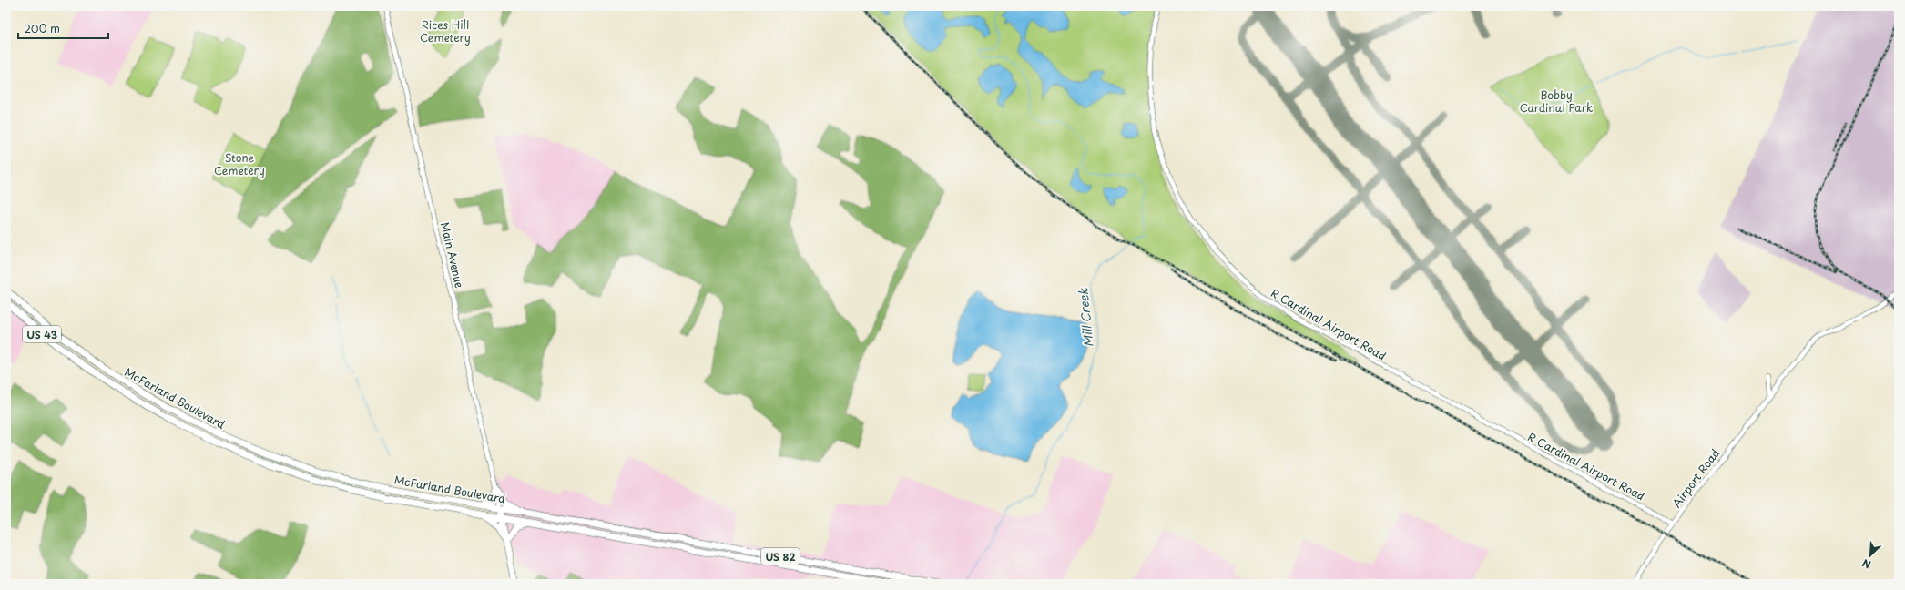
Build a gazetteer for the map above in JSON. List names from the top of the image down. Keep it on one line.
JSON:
{"streets":{"highway":["US 43","McFarland Boulevard","US 82"],"main road":["Main Avenue","R Cardinal Airport Road","Airport Road"]},"crossings":[["Main Avenue","US 43"],["Main Avenue","McFarland Boulevard"],["R Cardinal Airport Road","Airport Road"],["US 43","McFarland Boulevard"]],"water":["Mill Creek"],"parks":["Rices Hill Cemetery","Bobby Cardinal Park","Stone Cemetery"],"scale_bar":"200 m","north":"bottom left"}
